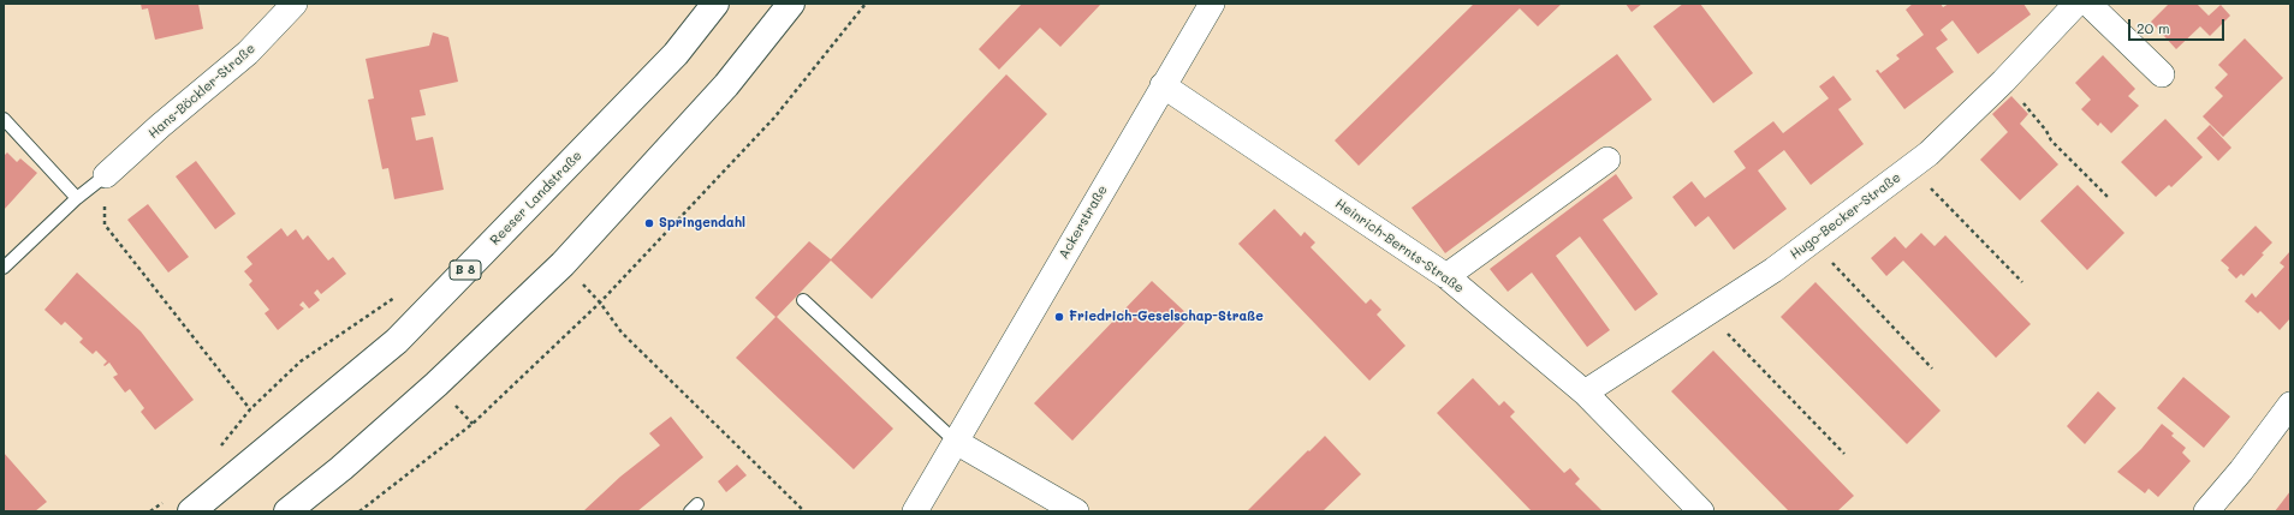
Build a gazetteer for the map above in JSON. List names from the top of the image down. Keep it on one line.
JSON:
{"streets":{"main road":["Reeser Landstraße","B 8"],"street":["Hans-Böckler-Straße","Hugo-Becker-Straße","Ackerstraße","Heinrich-Bernts-Straße"]},"crossings":[["Hugo-Becker-Straße","Heinrich-Bernts-Straße"],["Ackerstraße","Heinrich-Bernts-Straße"]],"places":["Springendahl","Friedrich-Geselschap-Straße"],"scale_bar":"20 m"}
